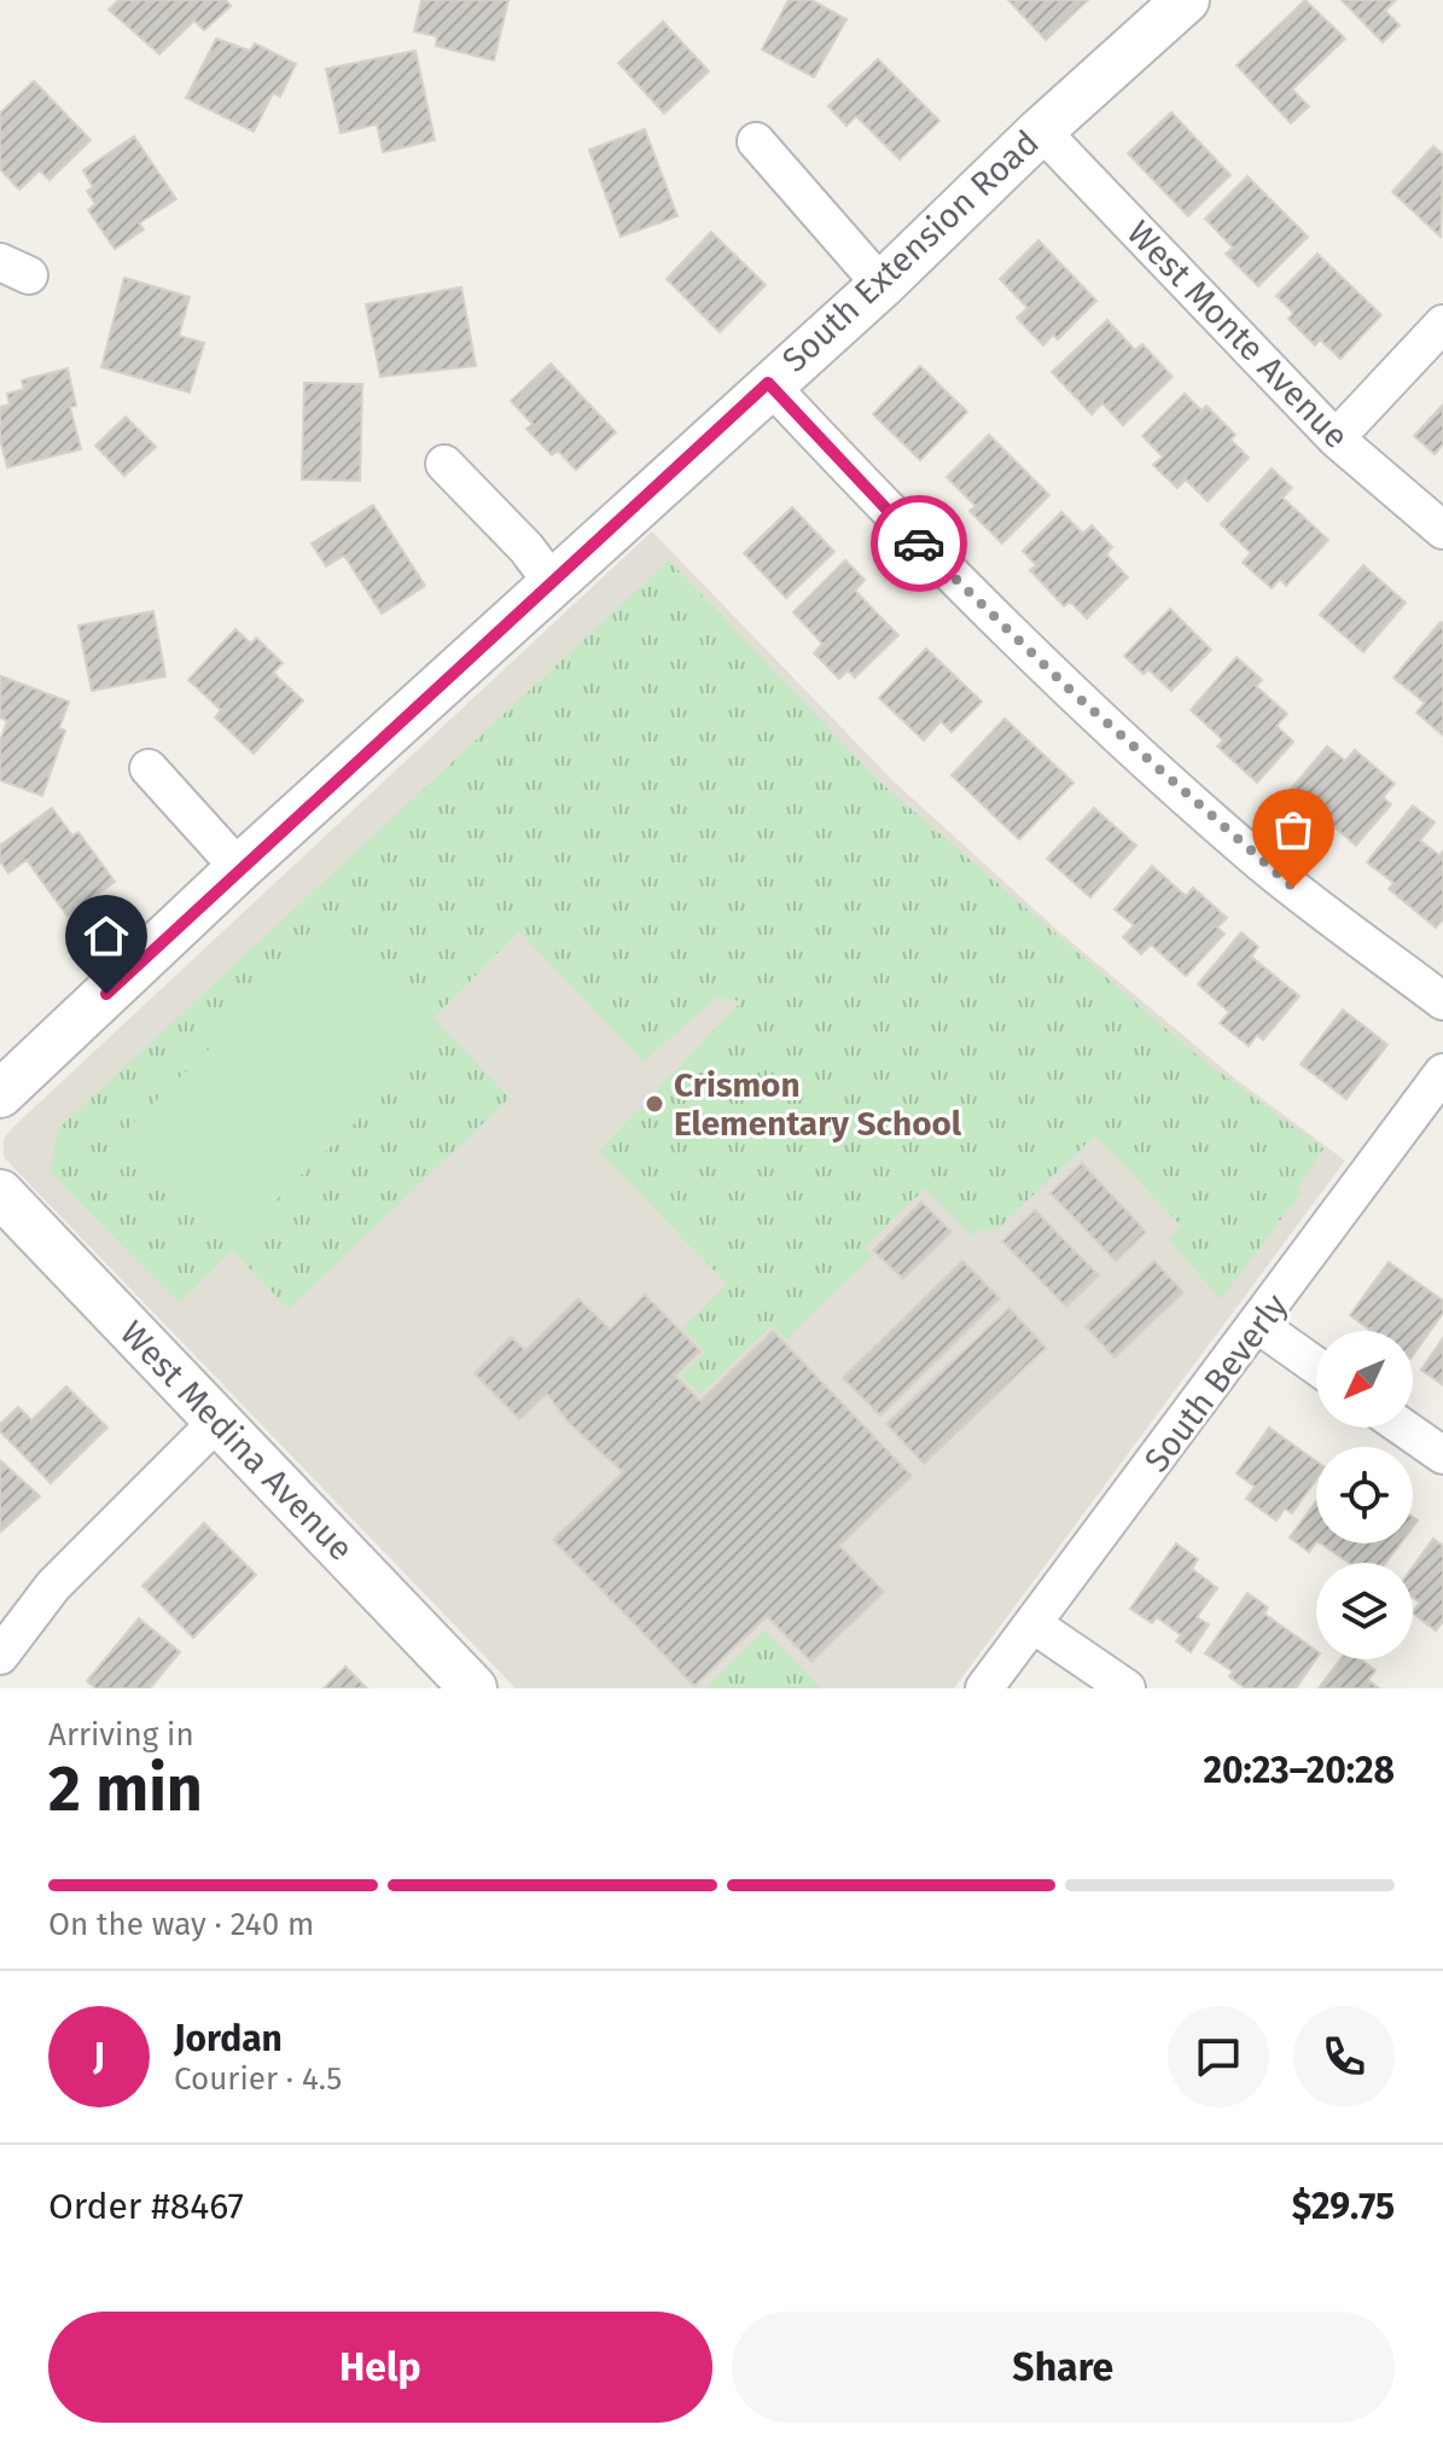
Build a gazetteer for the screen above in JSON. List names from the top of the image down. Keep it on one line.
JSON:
{"streets":{"street":["South Extension Road","West Monte Avenue","South Beverly","West Medina Avenue"]},"crossings":[["South Extension Road","West Monte Avenue"]],"places":["Crismon Elementary School"],"north":"bottom left","page":{"heading":["2 min","Arriving in","20:23–20:28"],"panel":["Jordan","Courier · 4.5","Order #8467","$29.75"],"bar":"On the way · 240 m","round":"J","buttons":["Help","Share"]}}
